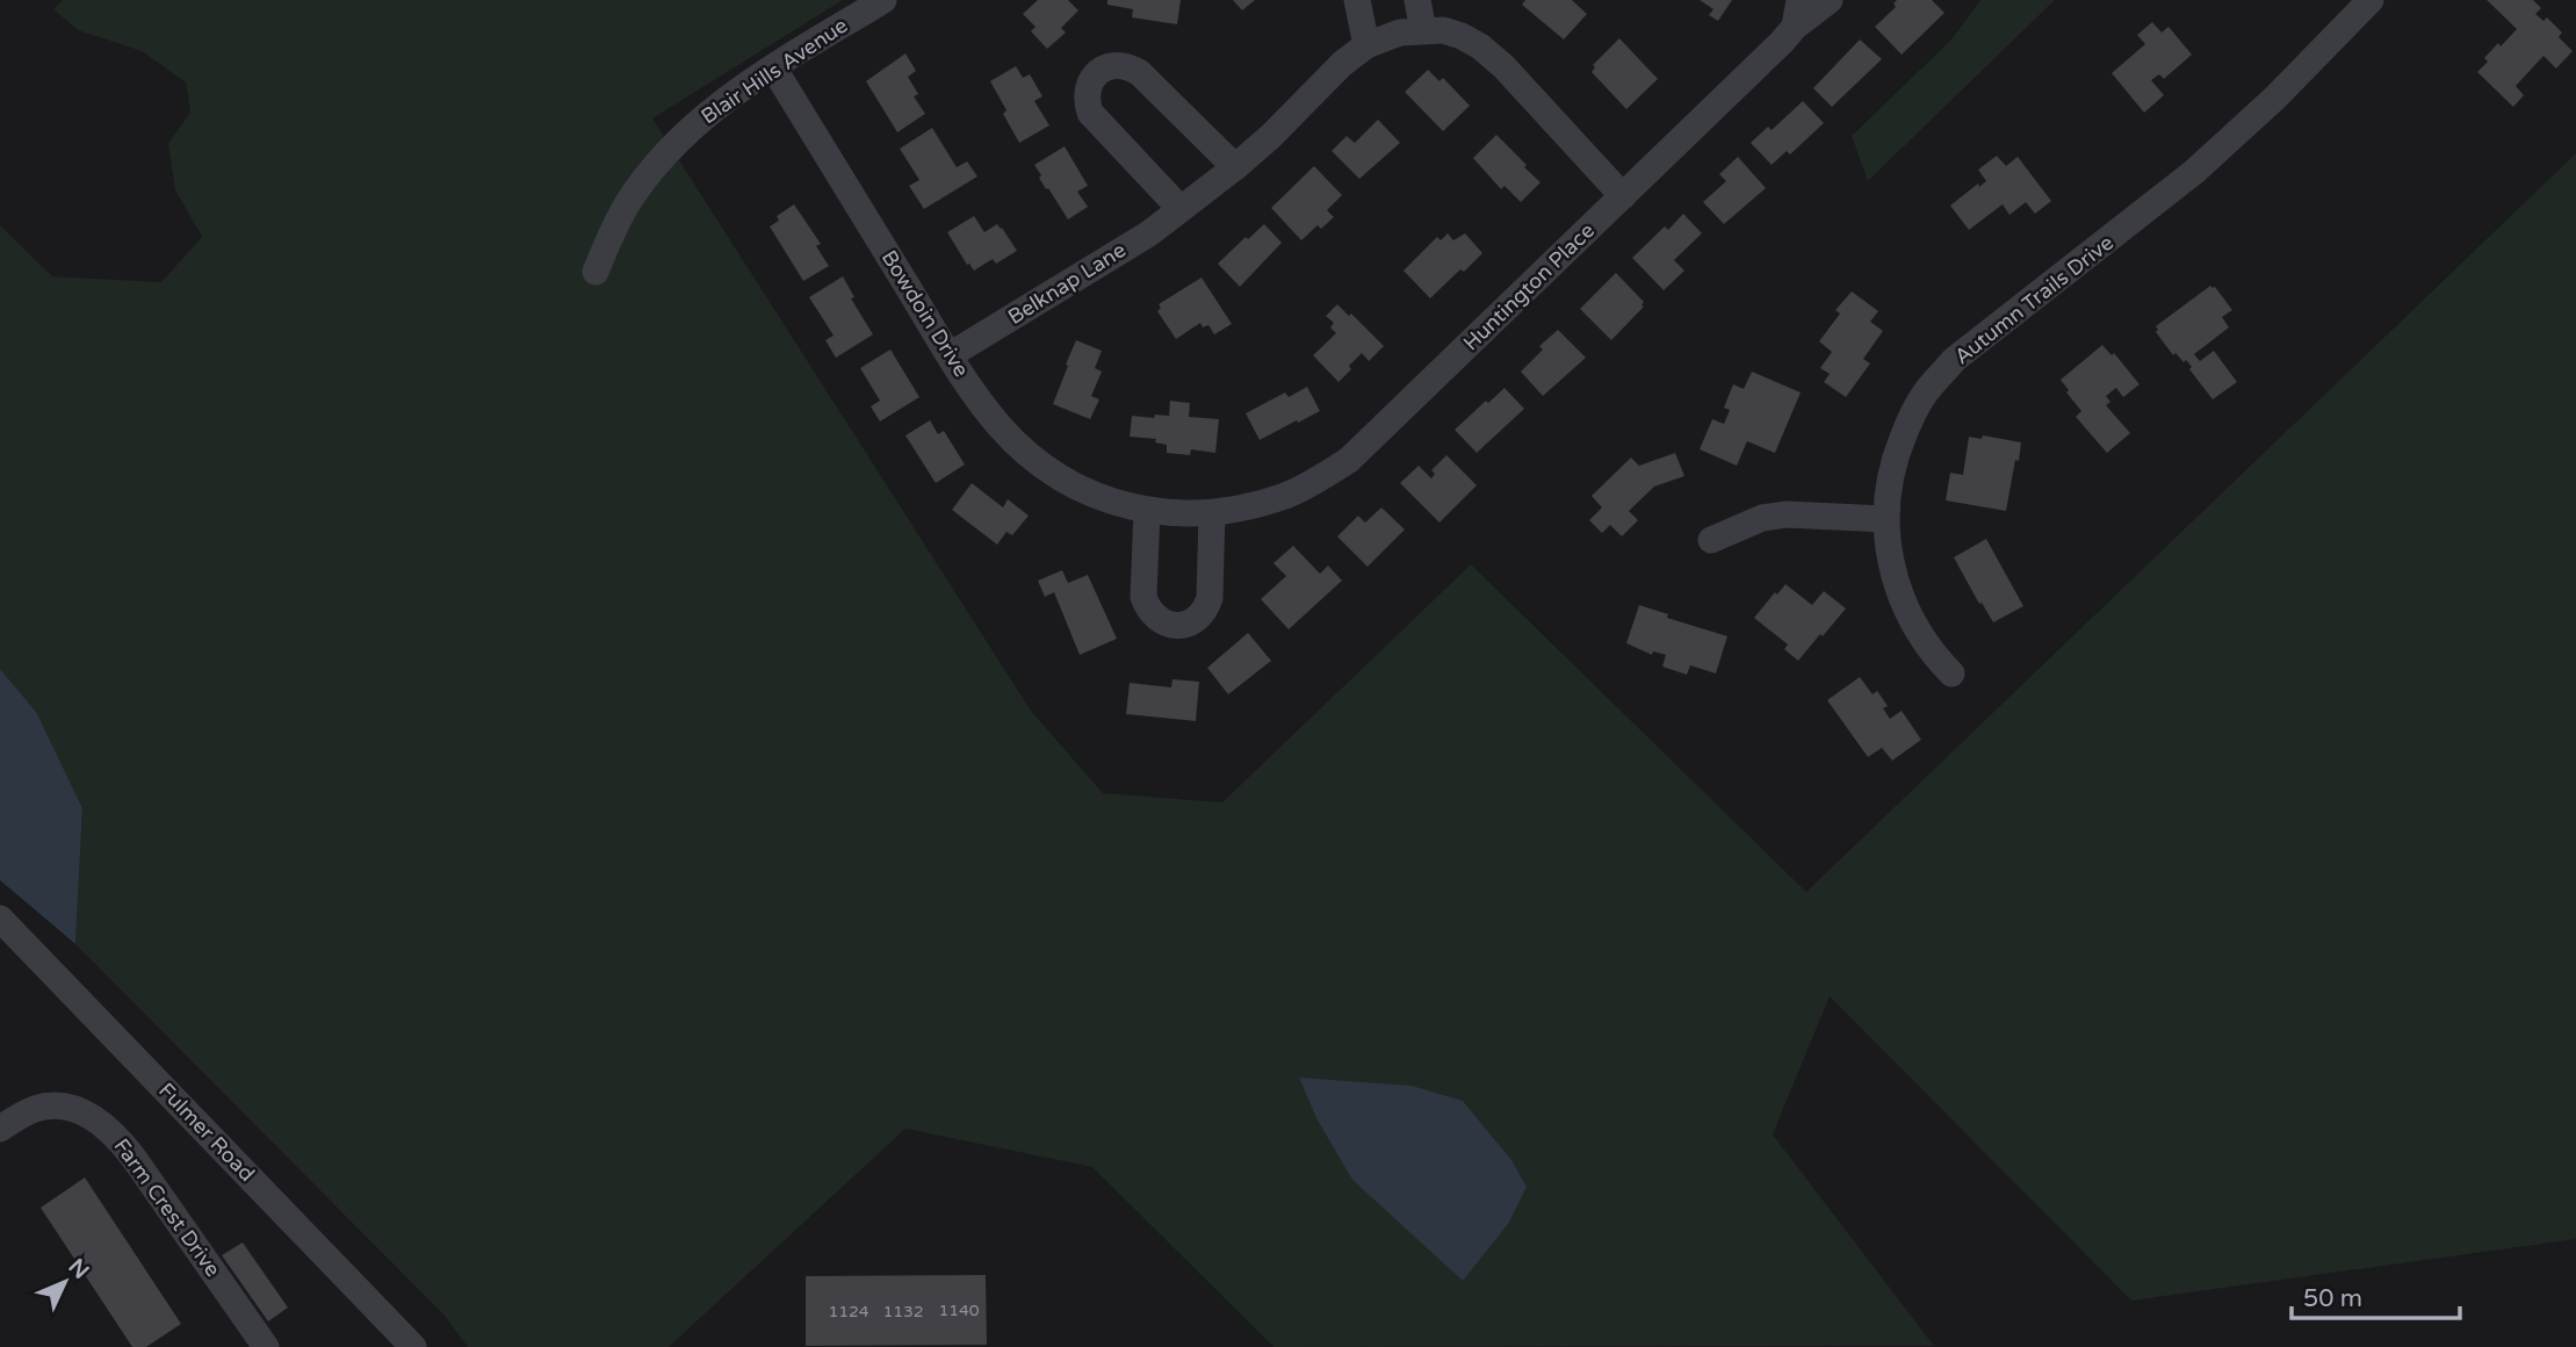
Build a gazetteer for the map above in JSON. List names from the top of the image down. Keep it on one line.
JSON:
{"streets":{"street":["Blair Hills Avenue","Belknap Lane","Huntington Place","Autumn Trails Drive","Bowdoin Drive","Fulmer Road","Farm Crest Drive"]},"crossings":[["Blair Hills Avenue","Bowdoin Drive"],["Belknap Lane","Huntington Place"],["Belknap Lane","Bowdoin Drive"],["Huntington Place","Bowdoin Drive"]],"house_numbers":["1140","1124","1132"],"scale_bar":"50 m","north":"top right"}
